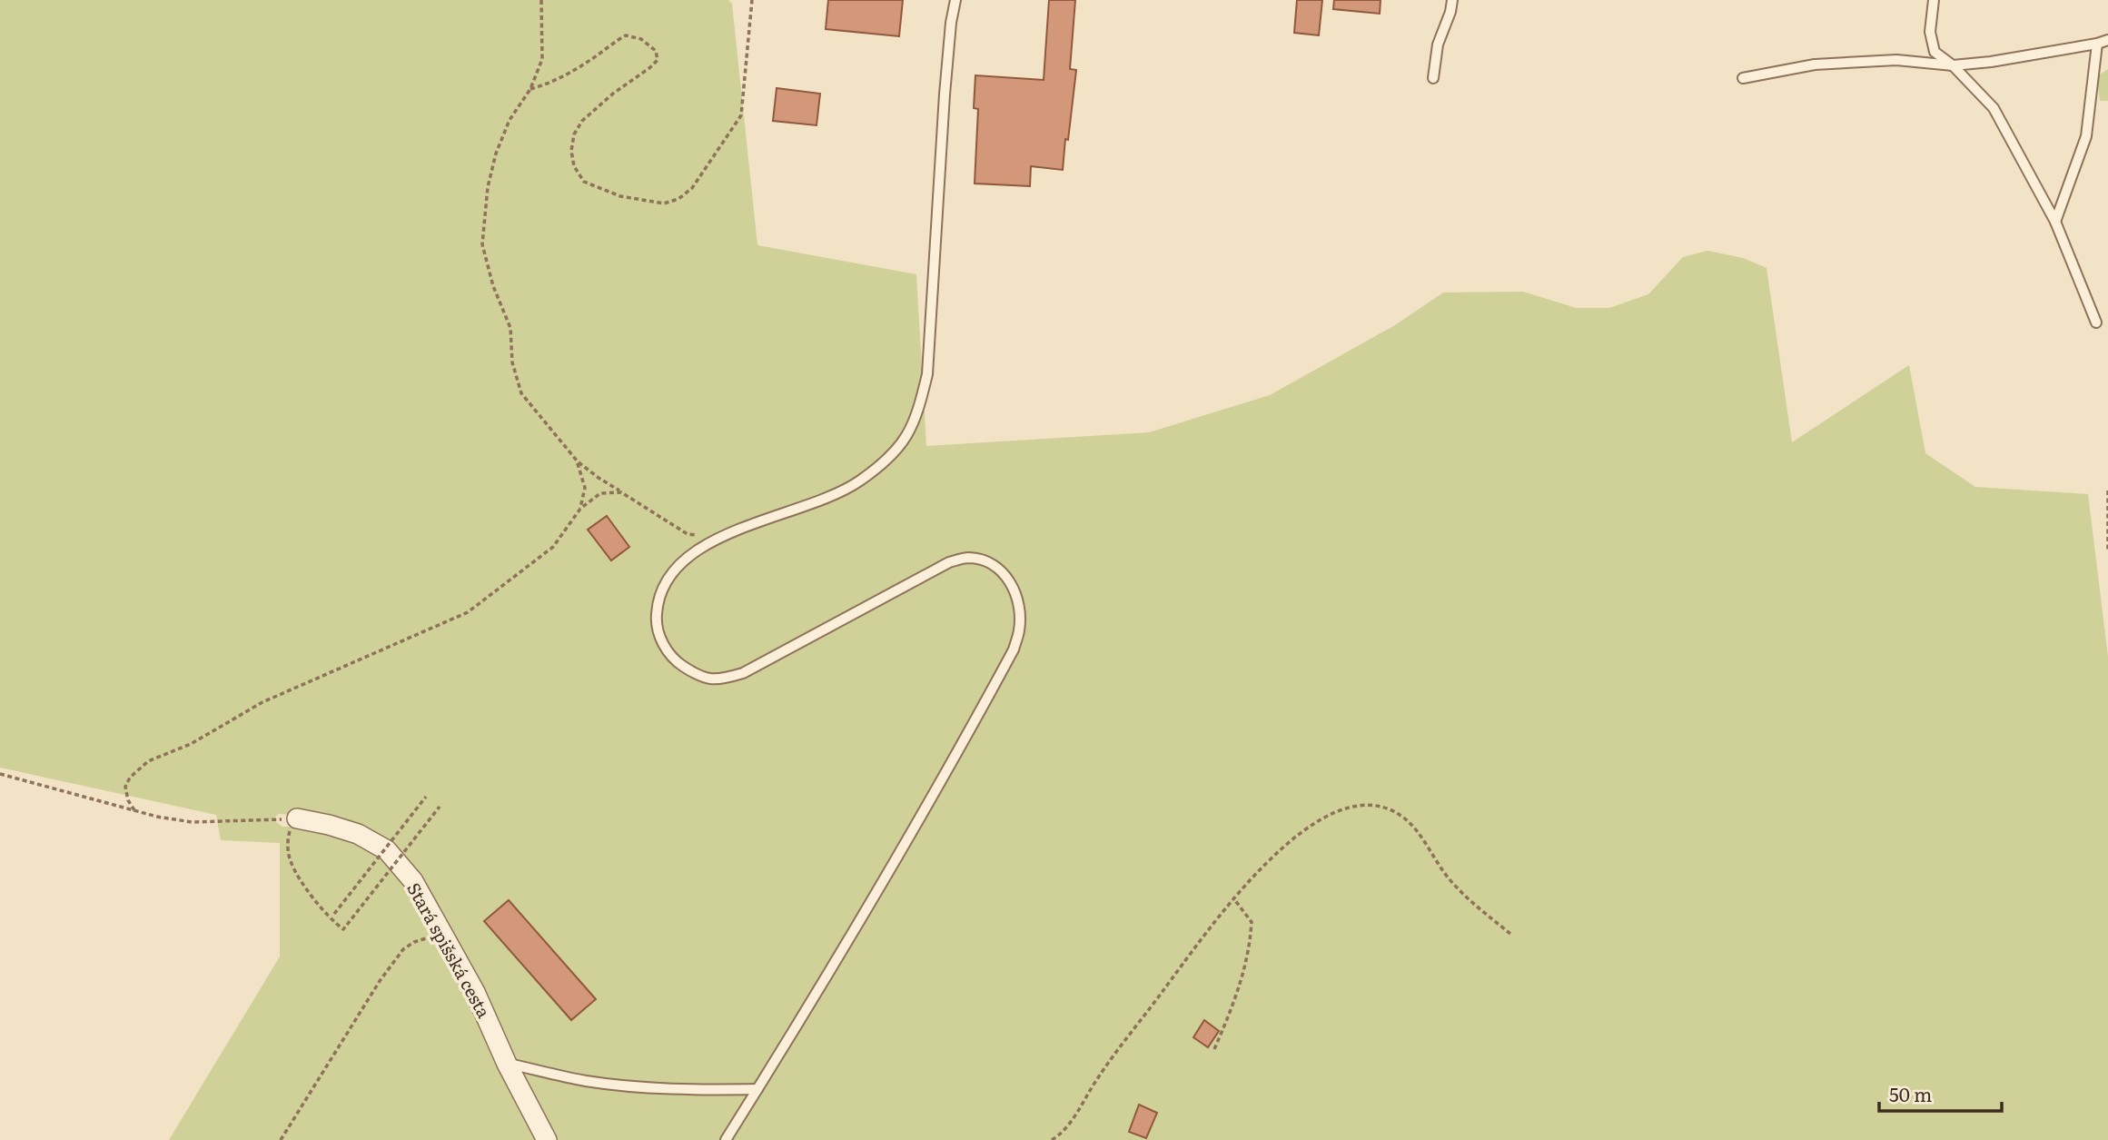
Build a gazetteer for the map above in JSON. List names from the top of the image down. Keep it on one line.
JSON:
{"streets":{"street":["Stará spišská cesta"]},"scale_bar":"50 m"}
